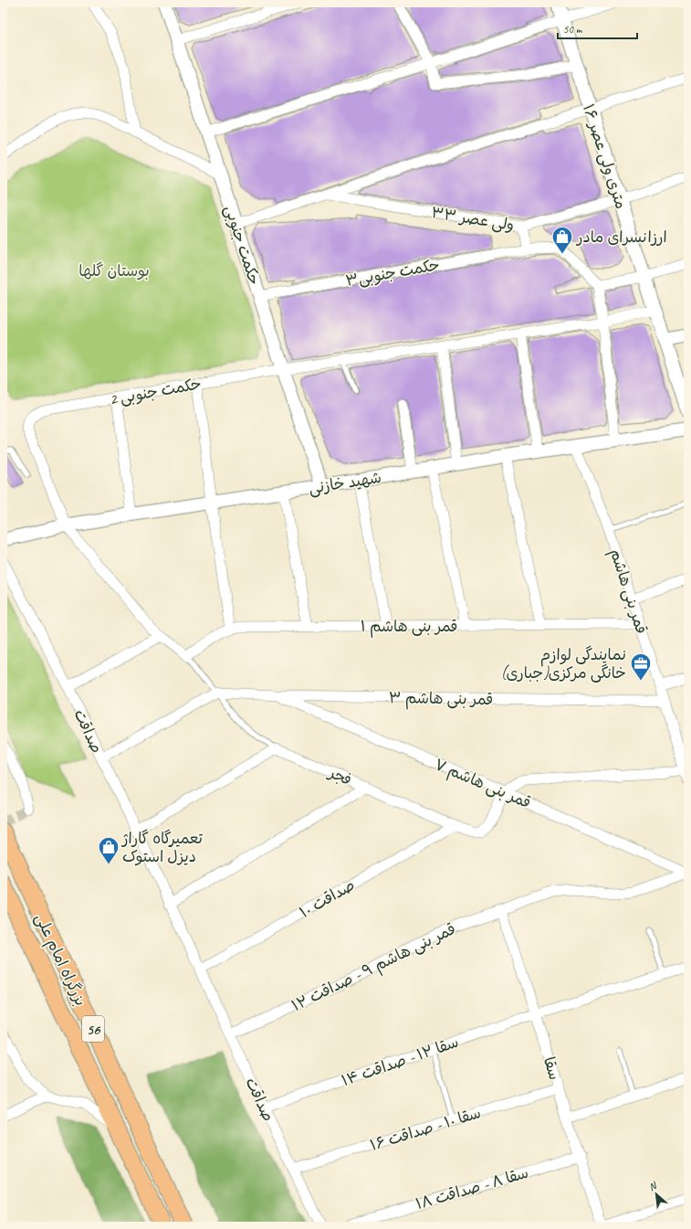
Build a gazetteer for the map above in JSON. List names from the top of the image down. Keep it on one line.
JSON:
{"streets":{"highway":["بزرگراه امام علی","56"],"street":["۱۶ متری ولی عصر","ولی عصر ۳۳","حکمت جنوبی","حکمت جنوبی۳","حکمت جنوبی 2","شهید خازنی","قمر بنی هاشم","قمر بنی هاشم ۱","قمر بنی هاشم ۳","صداقت","فجر","قمر بنی هاشم ۷","صداقت ۱۰","قمر بنی هاشم ۹ - صداقت ۱۲","سقا ۱۲ - صداقت ۱۴","سقا","سقا ۱۰ - صداقت ۱۶","سقا ۸ - صداقت ۱۸"]},"crossings":[["۱۶ متری ولی عصر","ولی عصر ۳۳"],["۱۶ متری ولی عصر","حکمت جنوبی 2"],["حکمت جنوبی","حکمت جنوبی۳"],["حکمت جنوبی","حکمت جنوبی 2"],["حکمت جنوبی","شهید خازنی"],["حکمت جنوبی 2","شهید خازنی"],["شهید خازنی","قمر بنی هاشم"],["قمر بنی هاشم","قمر بنی هاشم ۱"],["قمر بنی هاشم","قمر بنی هاشم ۳"],["قمر بنی هاشم ۱","فجر"],["قمر بنی هاشم ۳","فجر"],["قمر بنی هاشم ۳","قمر بنی هاشم ۷"],["صداقت","صداقت ۱۰"],["صداقت","قمر بنی هاشم ۹ - صداقت ۱۲"],["صداقت","سقا ۱۲ - صداقت ۱۴"],["صداقت","سقا ۱۰ - صداقت ۱۶"],["فجر","قمر بنی هاشم ۷"],["فجر","صداقت ۱۰"],["قمر بنی هاشم ۷","قمر بنی هاشم ۹ - صداقت ۱۲"],["قمر بنی هاشم ۹ - صداقت ۱۲","سقا"],["سقا ۱۲ - صداقت ۱۴","سقا"],["سقا","سقا ۱۰ - صداقت ۱۶"],["سقا","سقا ۸ - صداقت ۱۸"]],"parks":["بوستان گلها"],"places":{"shop":["ارزانسرای مادر","تعمیرگاه گاراژ دیزل استوک"],"office":["نمایندگی لوازم خانگی مرکزی(جباری)"]},"scale_bar":"50 m","north":"top left"}
